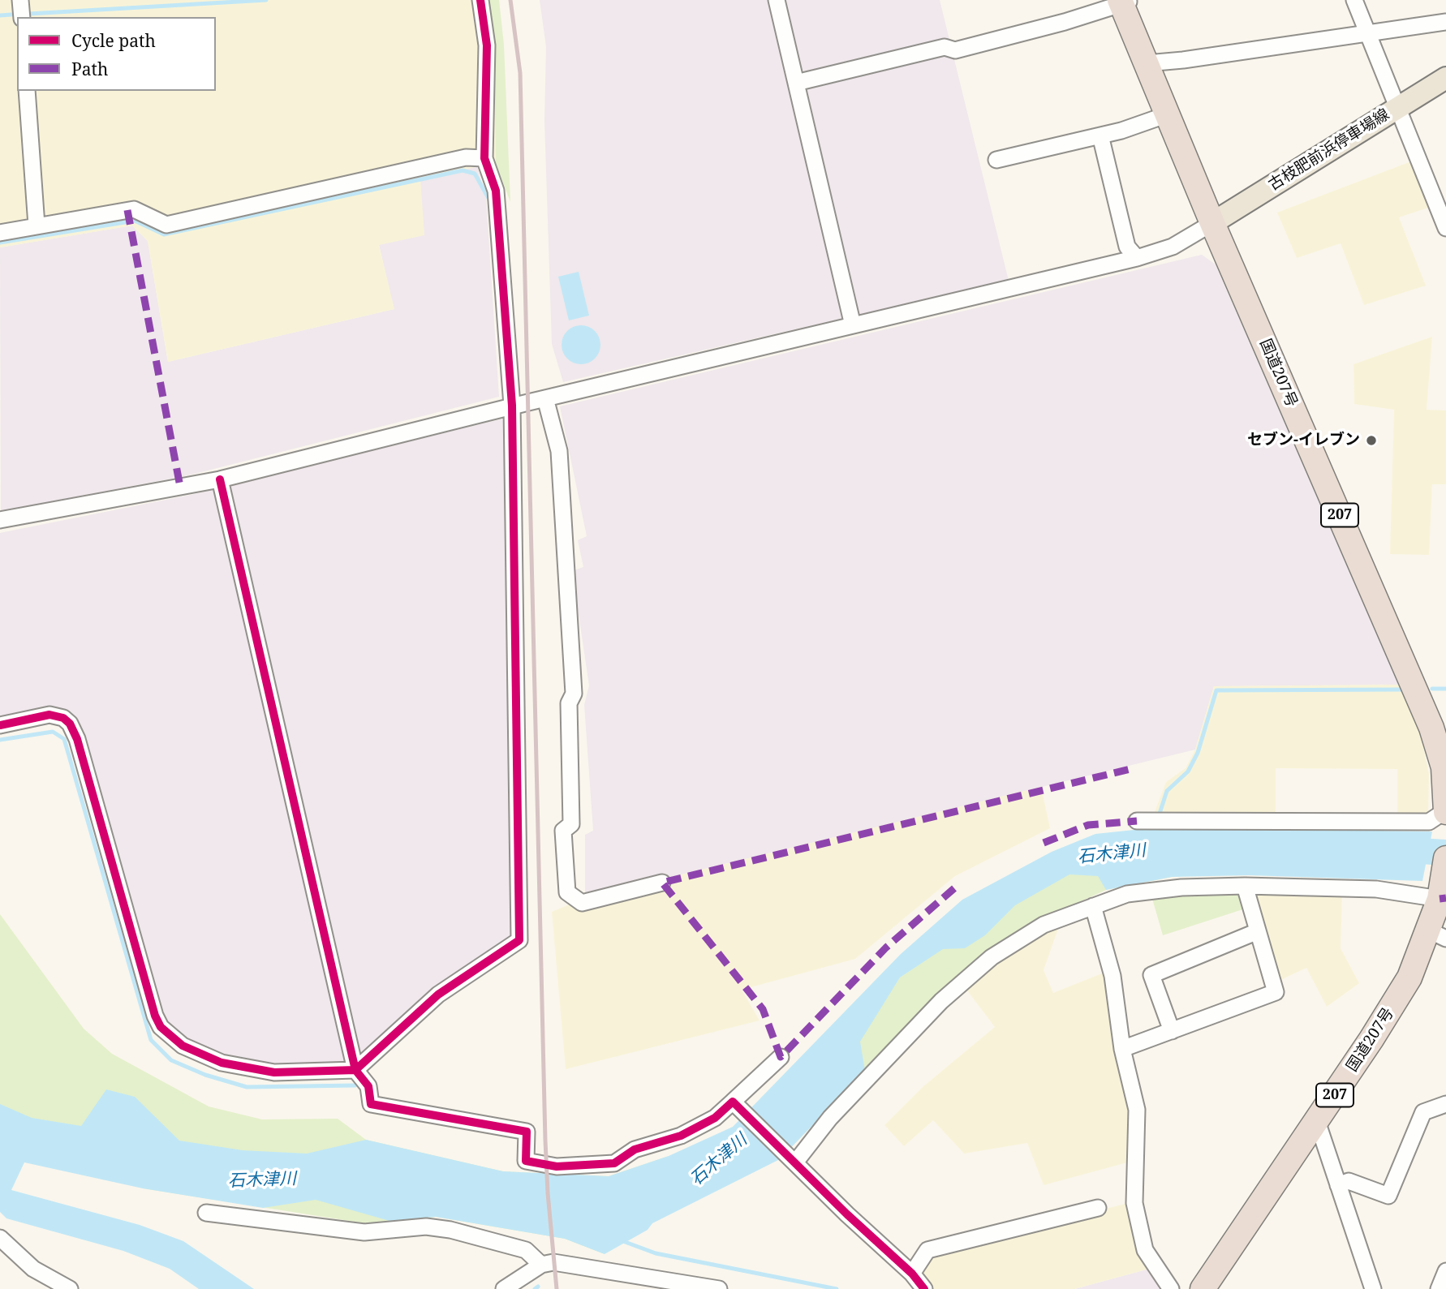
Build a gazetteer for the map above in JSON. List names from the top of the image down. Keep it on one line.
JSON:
{"streets":{"highway":["国道207号","207"],"main road":["古枝肥前浜停車場線"]},"crossings":[["古枝肥前浜停車場線","国道207号"]],"water":["石木津川"],"places":["セブン-イレブン"],"legend":["Cycle path","Path"]}
